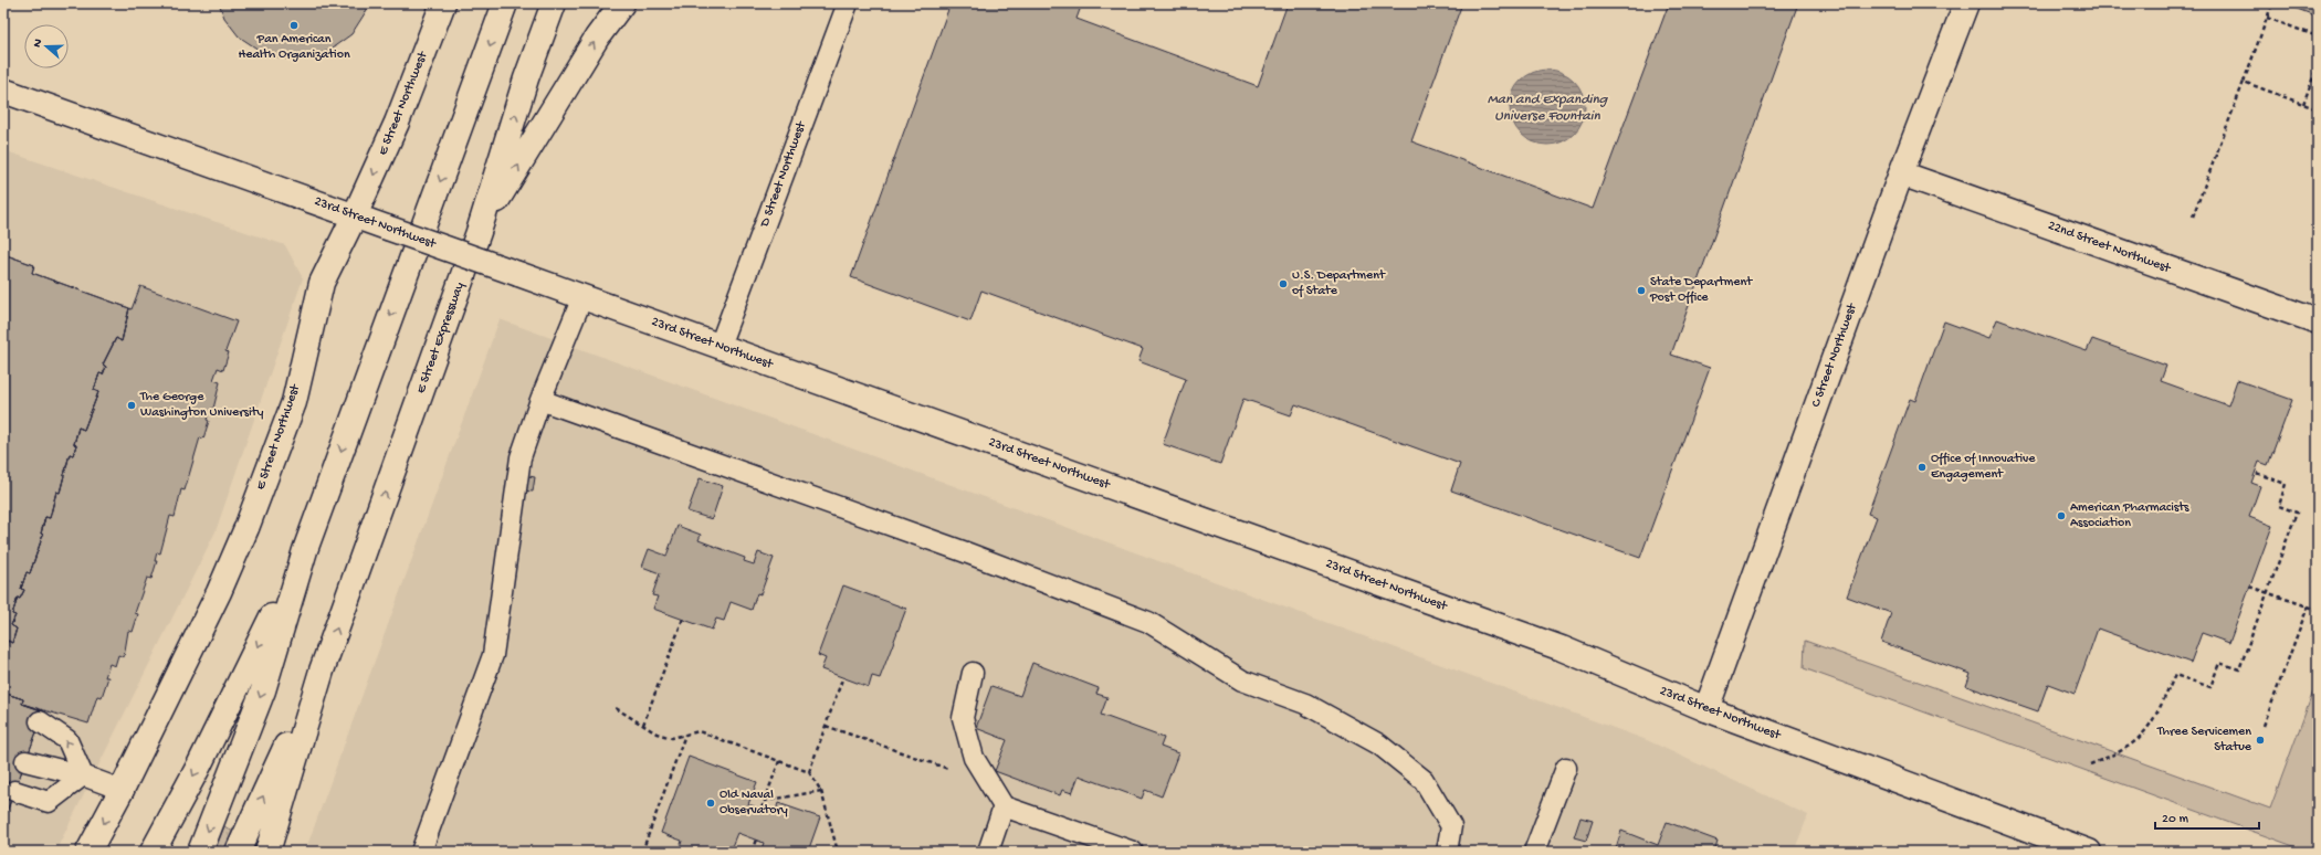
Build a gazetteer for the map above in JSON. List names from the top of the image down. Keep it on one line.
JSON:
{"streets":{"main road":["E Street Northwest","23rd Street Northwest","22nd Street Northwest","E Street Expressway","C Street Northwest"],"lane":["D Street Northwest"]},"crossings":[["E Street Northwest","23rd Street Northwest"],["D Street Northwest","23rd Street Northwest"],["23rd Street Northwest","C Street Northwest"],["22nd Street Northwest","C Street Northwest"]],"water":["Man and Expanding Universe Fountain"],"places":["Pan American Health Organization","U.S. Department of State","State Department Post Office","The George Washington University","Office of Innovative Engagement","American Pharmacists Association","Three Servicemen Statue","Old Naval Observatory"],"scale_bar":"20 m","north":"left"}
